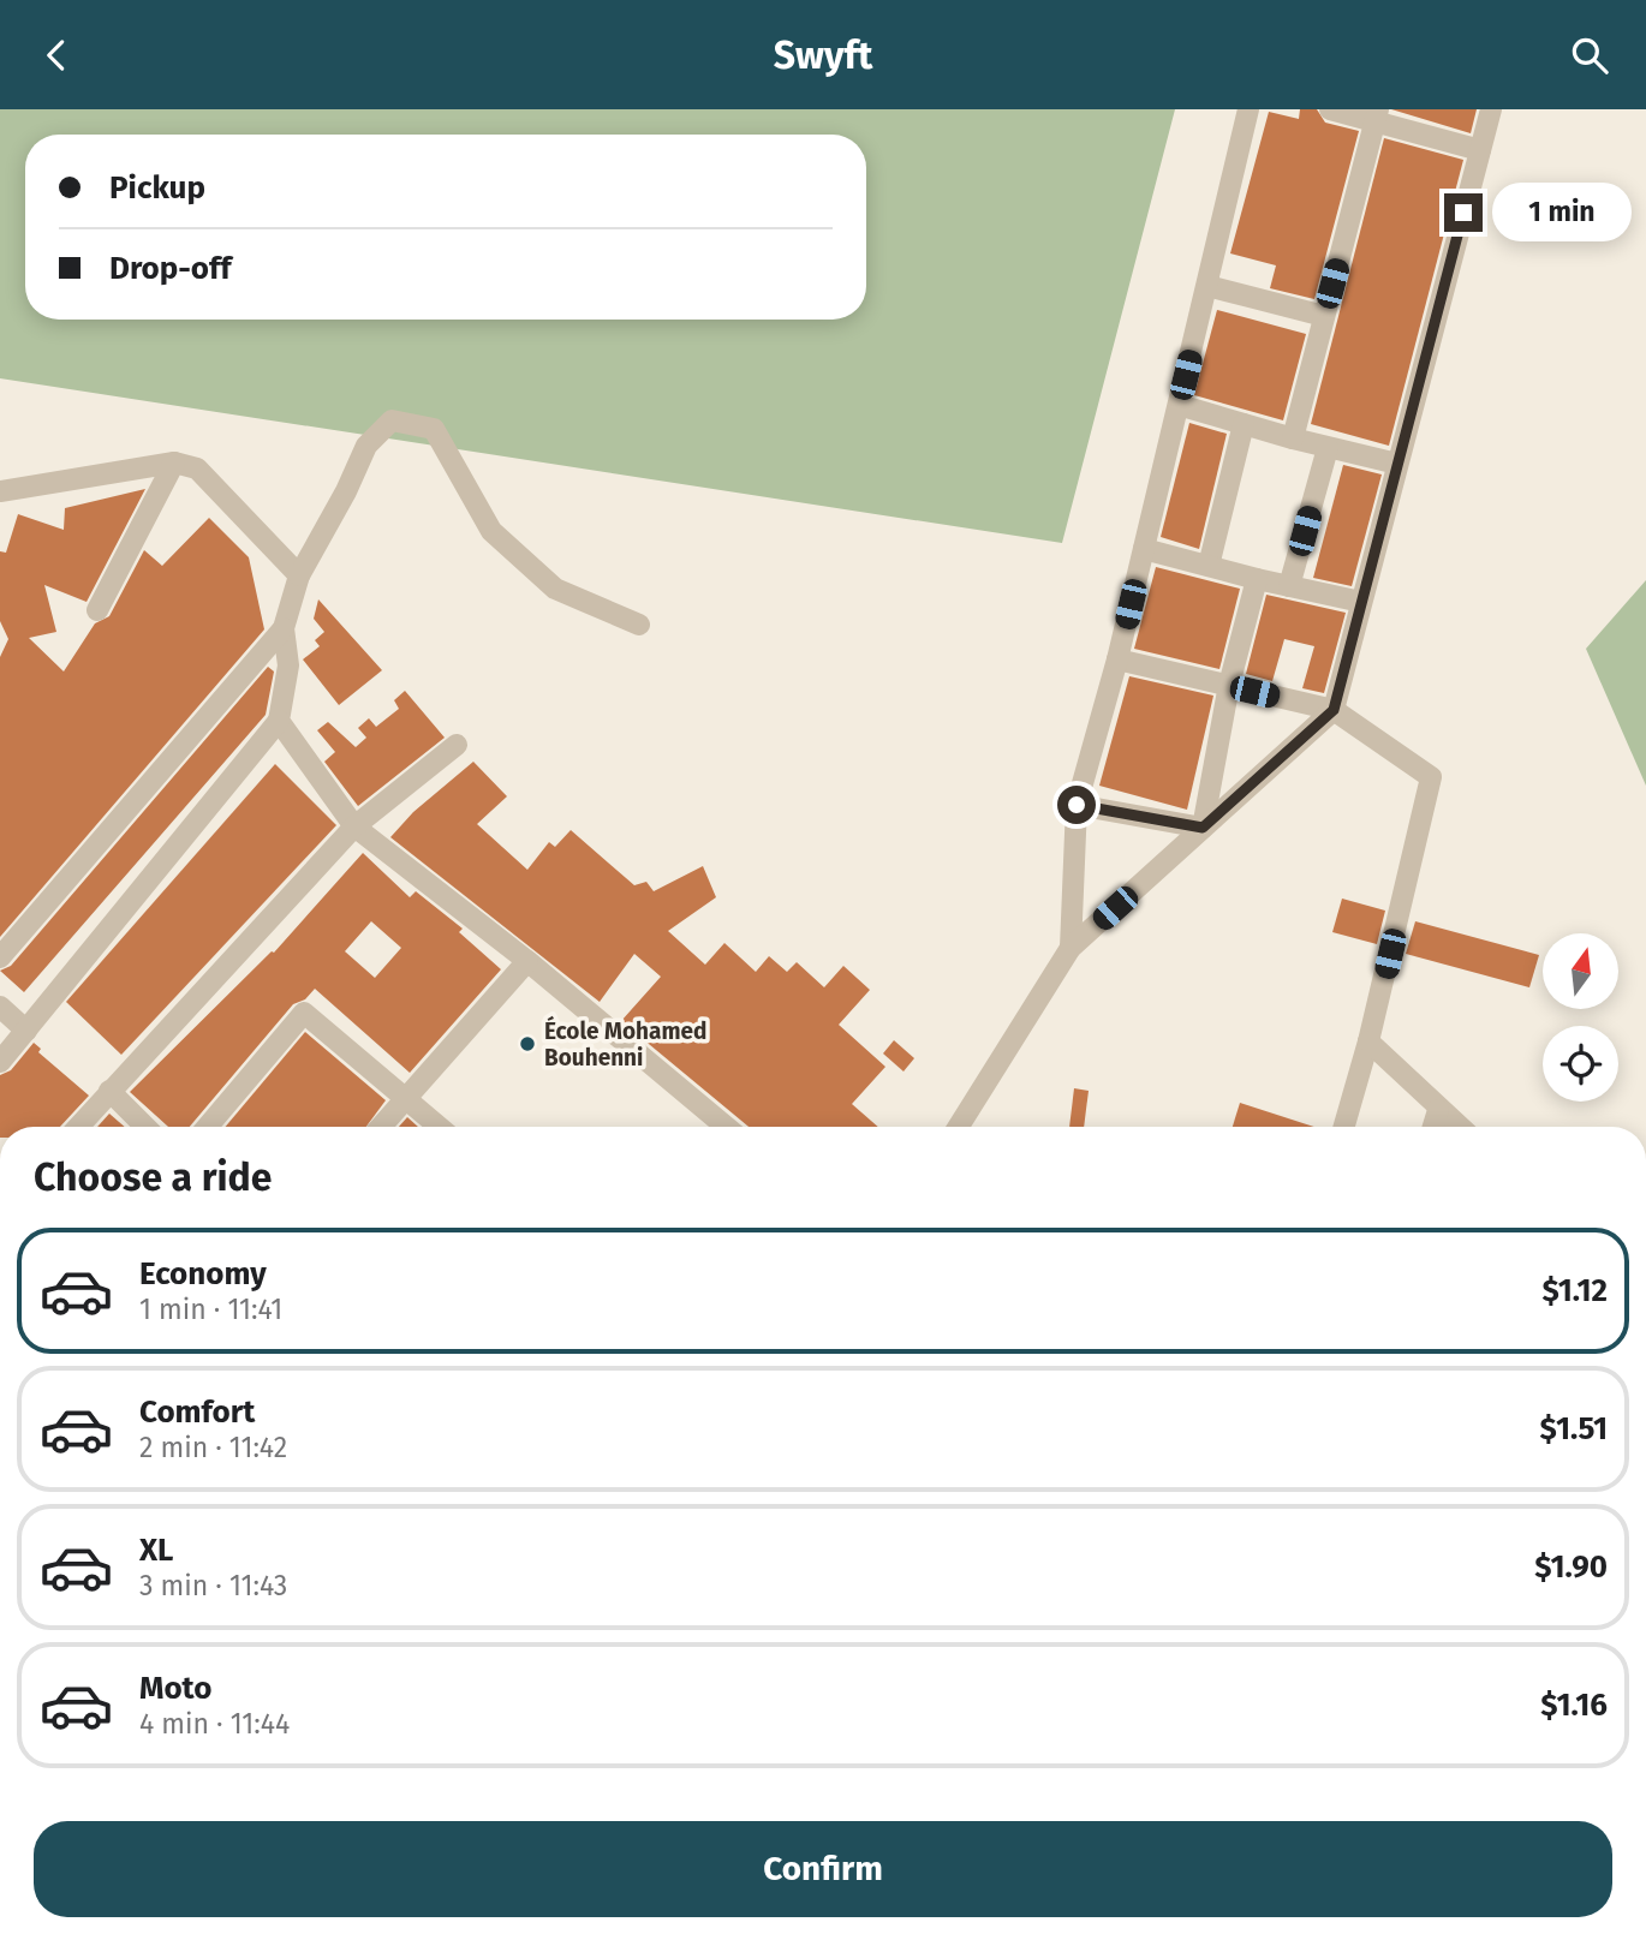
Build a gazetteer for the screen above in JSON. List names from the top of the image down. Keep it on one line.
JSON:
{"places":["École Mohamed Bouhenni"],"north":"top","page":{"header":"Swyft","banner":["Pickup","Drop-off"],"bubble":"1 min","heading":"Choose a ride","list":[{"name":"Economy","note":"1 min · 11:41","value":"$1.12"},{"name":"Comfort","note":"2 min · 11:42","value":"$1.51"},{"name":"XL","note":"3 min · 11:43","value":"$1.90"},{"name":"Moto","note":"4 min · 11:44","value":"$1.16"}],"buttons":"Confirm"}}
